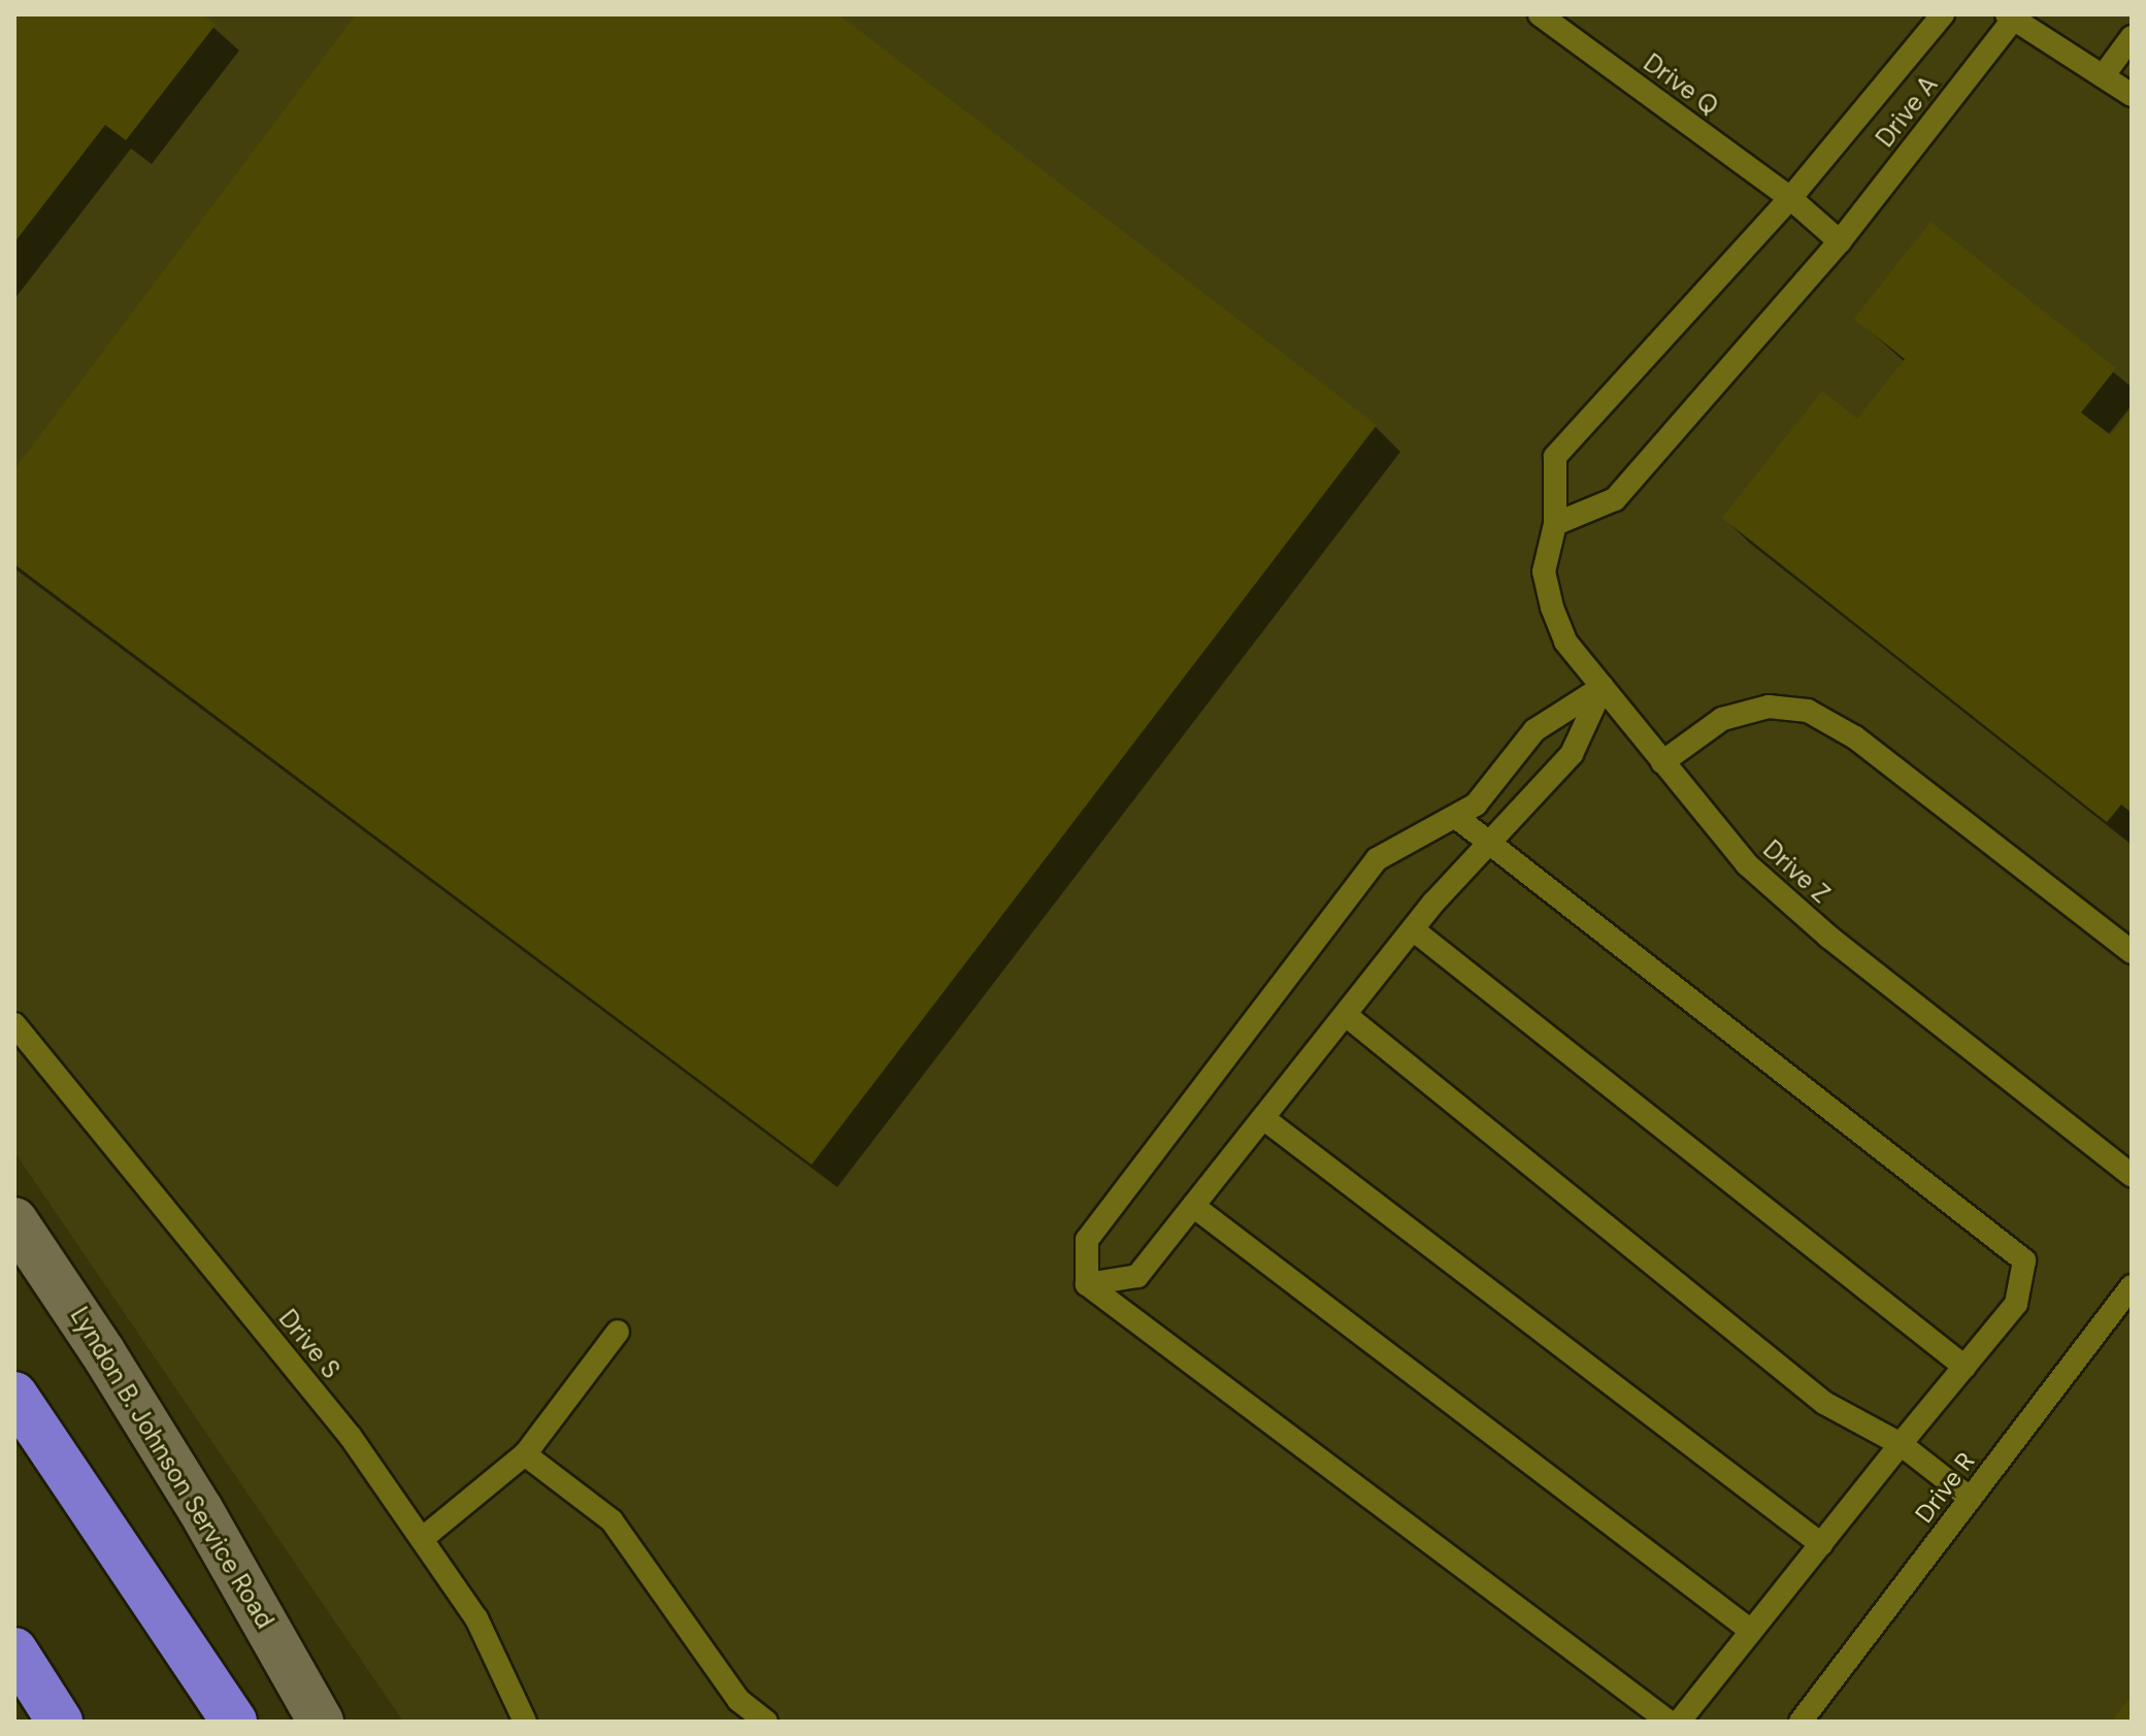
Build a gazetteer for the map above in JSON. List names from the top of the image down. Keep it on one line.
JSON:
{"streets":{"main road":["Lyndon B. Johnson Service Road"],"lane":["Drive Q","Drive A","Drive Z","Drive S","Drive R"]},"crossings":[["Drive Q","Drive A"],["Drive Q","Drive Z"],["Drive A","Drive Z"]]}
